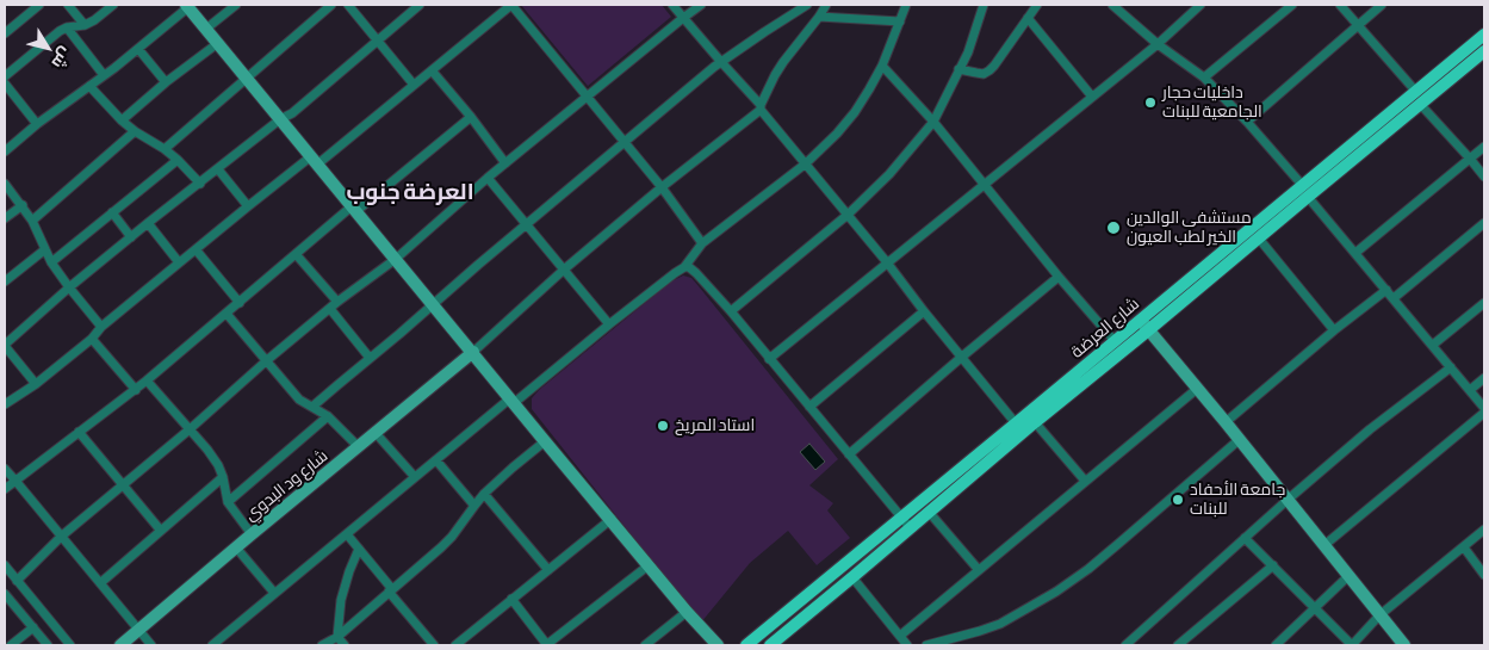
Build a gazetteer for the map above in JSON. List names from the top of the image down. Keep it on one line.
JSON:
{"streets":{"main road":["شارع العرضة"],"street":["شارع ود البدوي"]},"districts":["العرضة جنوب"],"places":["داخليات حجار الجامعية للبنات","مستشفى الوالدين الخير لطب العيون","استاد المريخ","جامعة الأحفاد للبنات"],"north":"bottom right"}
